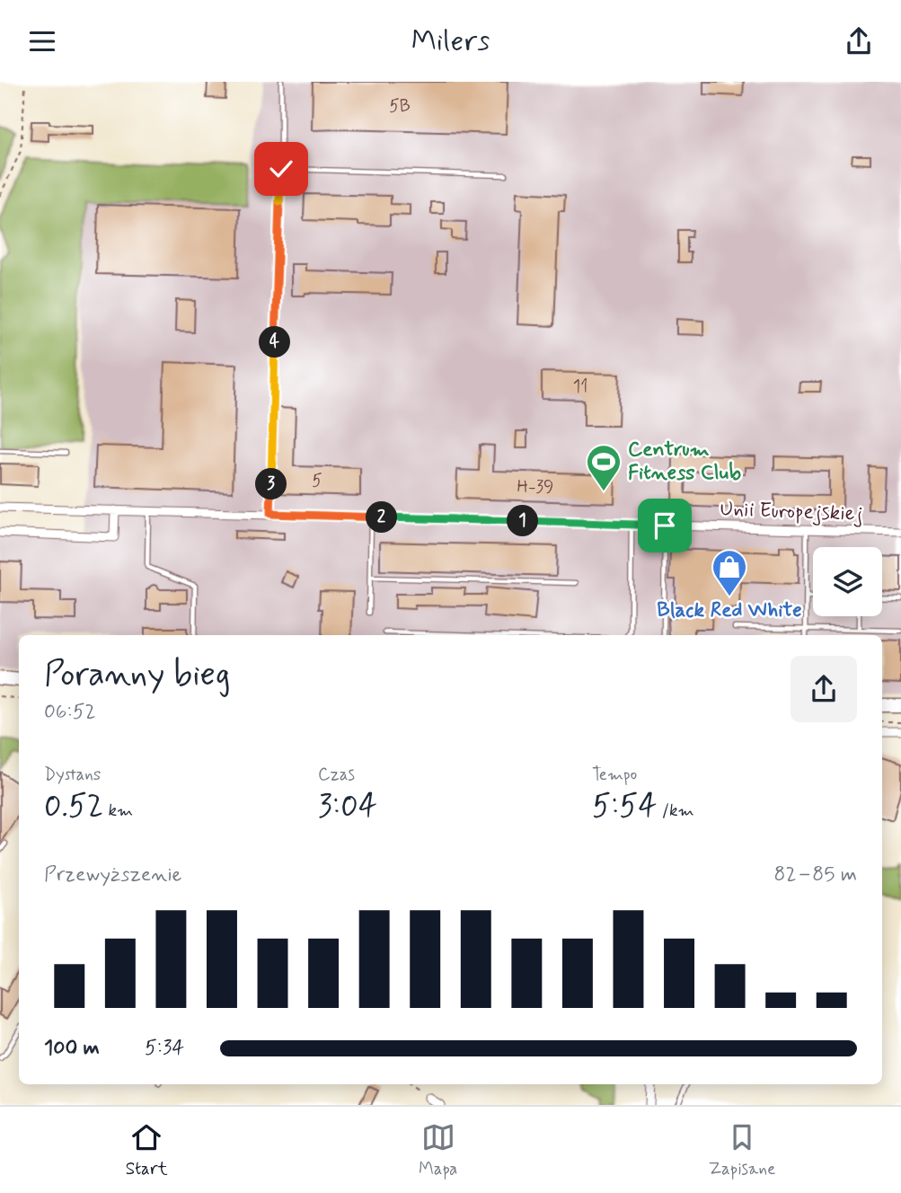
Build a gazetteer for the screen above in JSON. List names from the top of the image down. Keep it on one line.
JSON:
{"streets":{"street":["Unii Europejskiej"]},"places":{"sports":["Centrum Fitness Club"],"shop":["Black Red White"]},"house_numbers":["5B","11","5","H-39"],"page":{"header":"Milers","pins":["4","3","2","1"],"heading":["Poranny bieg","06:52"],"stats":[["Dystans","0.52 km"],["Czas","3:04"],["Tempo","5:54 /km"]],"chart":["Przewyższenie","82–85 m"],"list":[{"name":"100 m","note":"5:34"}],"tabs":["Start","Mapa","Zapisane"]}}
